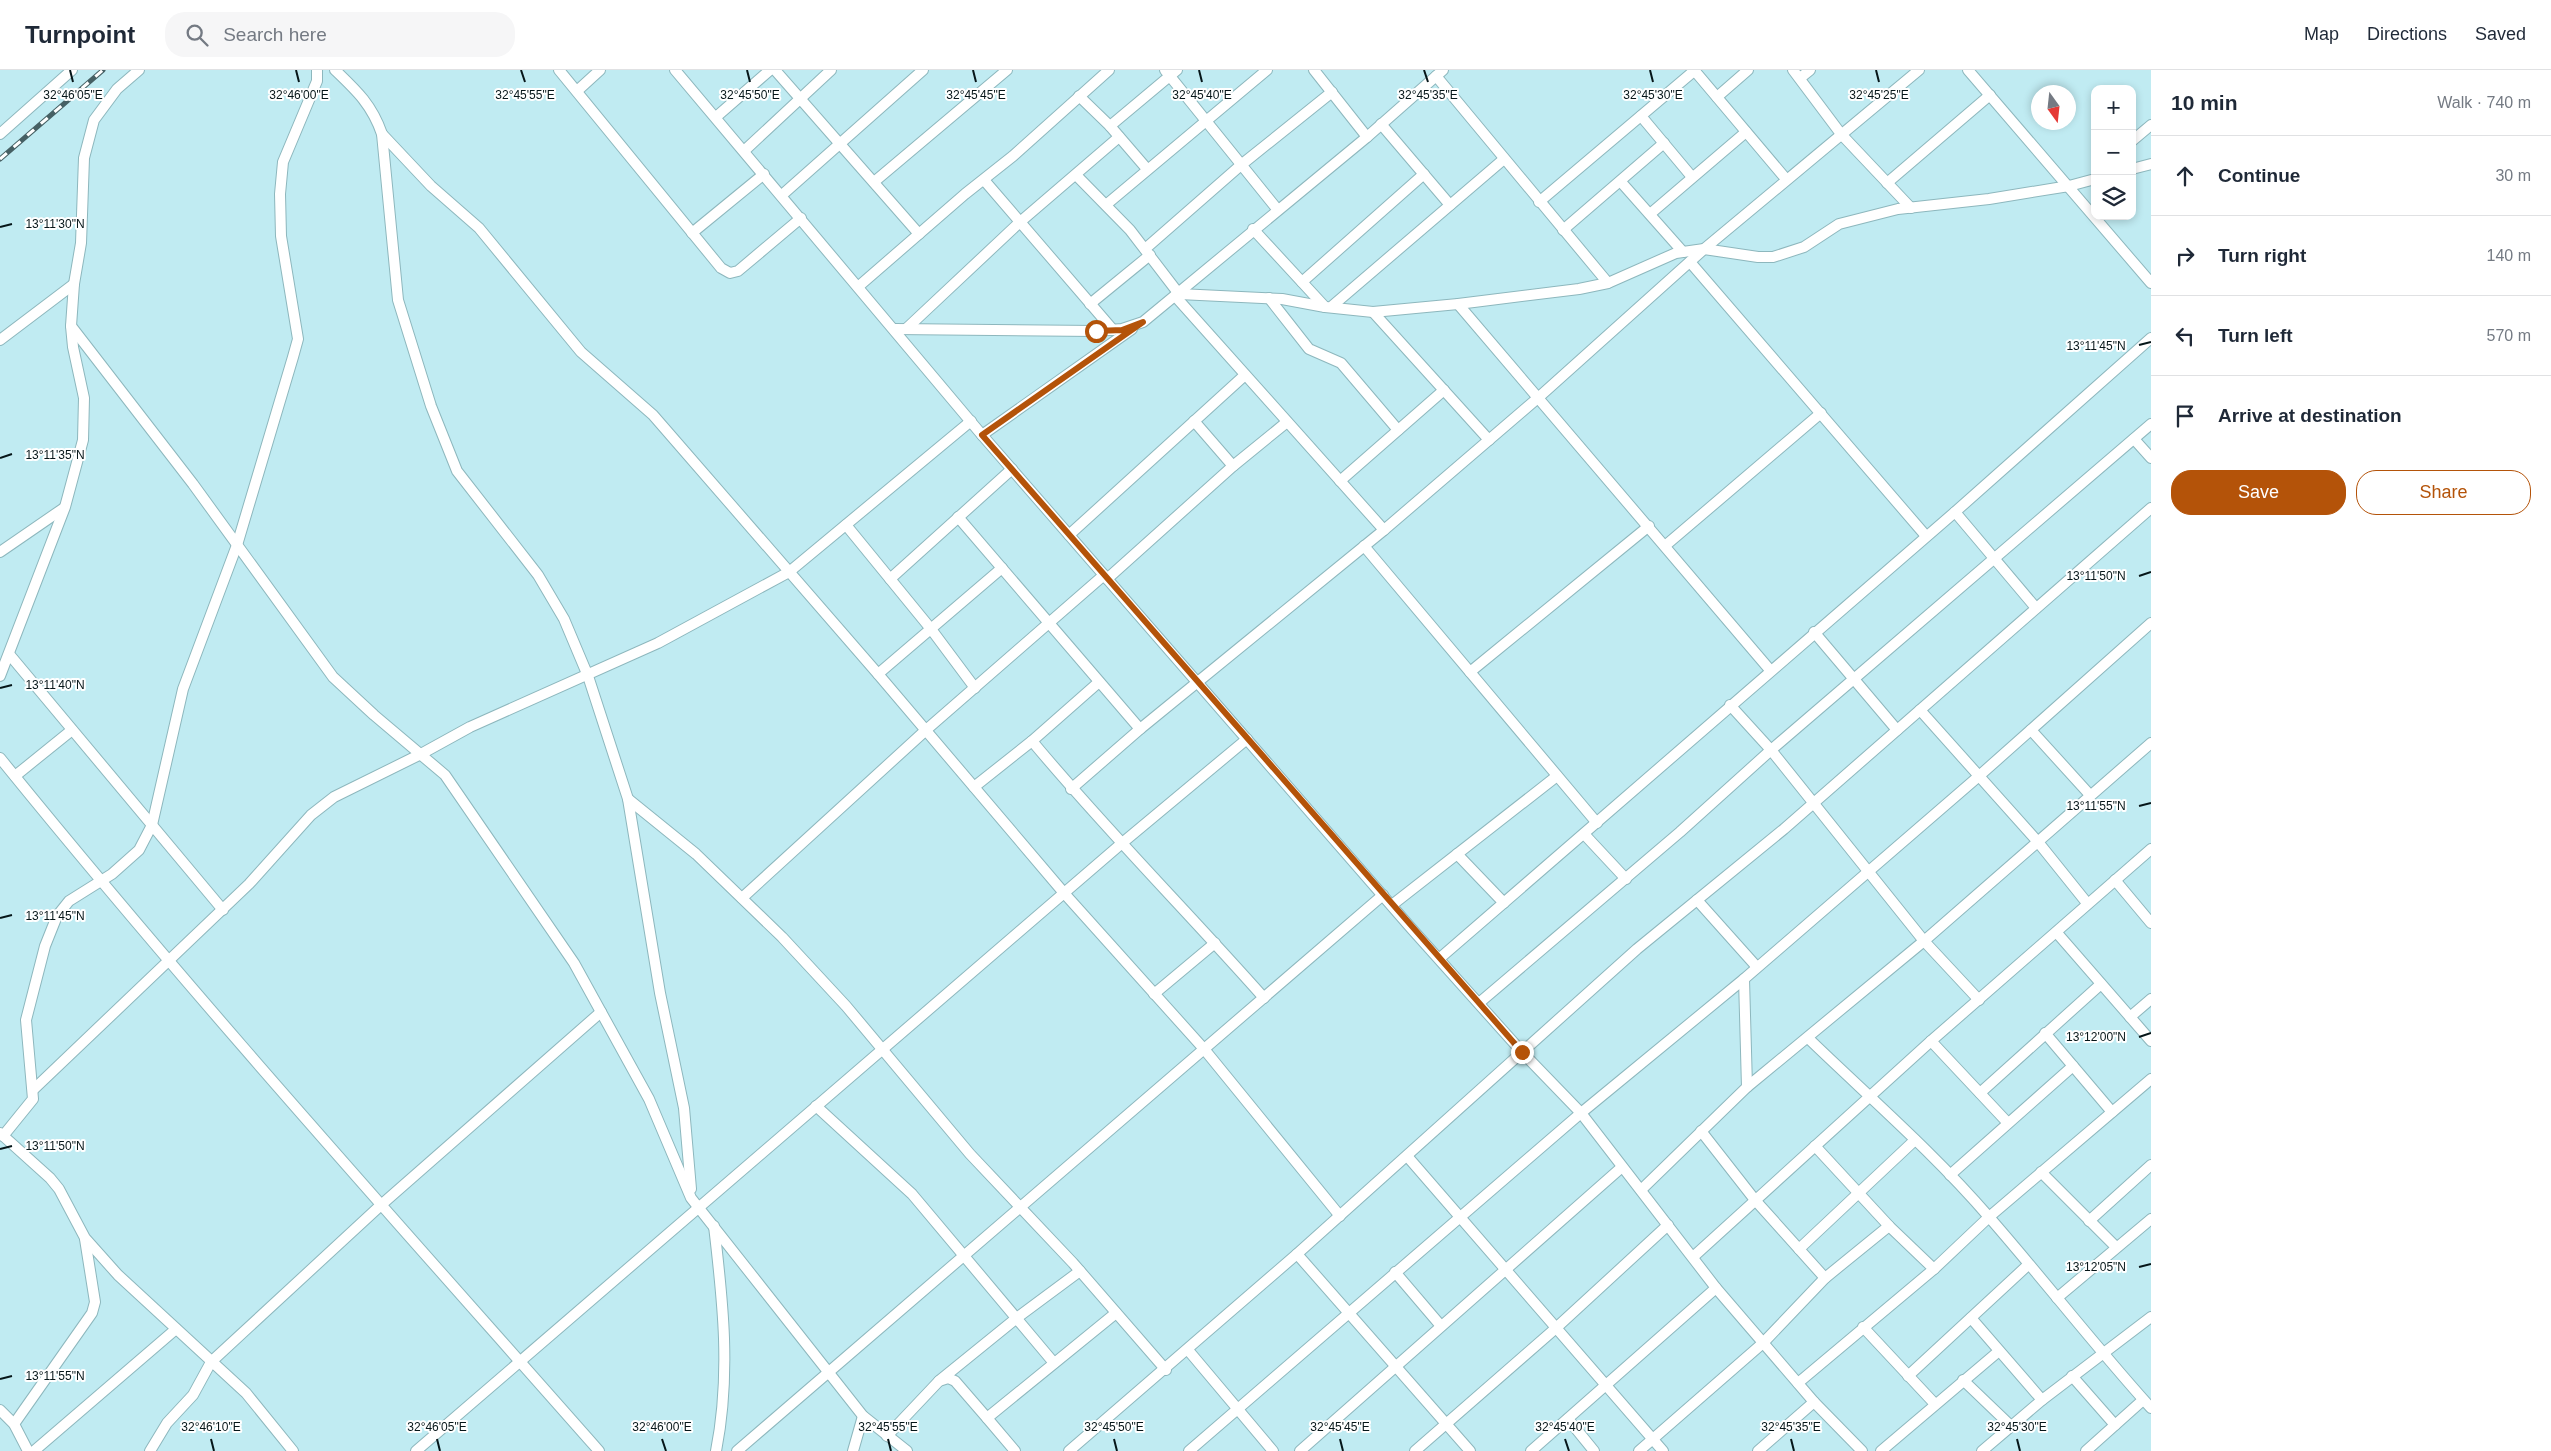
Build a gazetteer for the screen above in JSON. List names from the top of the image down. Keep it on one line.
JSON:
{"north":"bottom","page":{"header":"Turnpoint","search":"Search here","nav":["Map","Directions","Saved"],"heading":["10 min","Walk · 740 m"],"map_buttons":["+","−"],"list":[["Continue","30 m"],["Turn right","140 m"],["Turn left","570 m"],"Arrive at destination"],"buttons":["Save","Share"]},"coordinates":["32°46'05\"E","32°46'00\"E","32°45'55\"E","32°45'50\"E","32°45'45\"E","32°45'40\"E","32°45'35\"E","32°45'30\"E","32°45'25\"E","13°11'30\"N","13°11'45\"N","13°11'35\"N","13°11'50\"N","13°11'40\"N","13°11'55\"N","13°12'00\"N","13°12'05\"N","32°46'10\"E"]}
